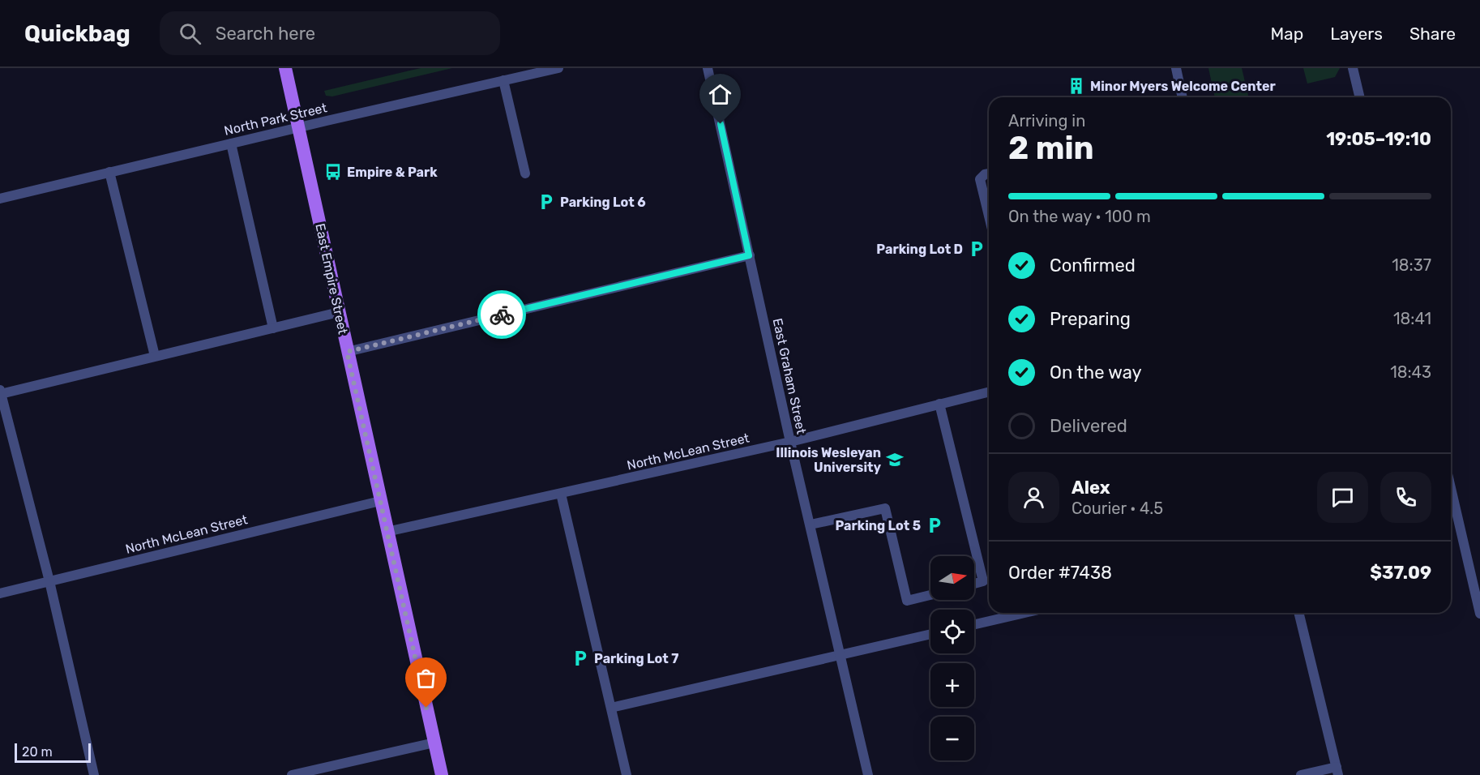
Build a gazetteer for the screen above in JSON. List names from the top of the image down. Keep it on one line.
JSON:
{"streets":{"main road":["East Empire Street"],"street":["North Park Street","East Graham Street","North McLean Street"]},"crossings":[["North Park Street","East Empire Street"],["East Empire Street","North McLean Street"],["East Graham Street","North McLean Street"]],"places":{"building":["Minor Myers Welcome Center"],"bus stop":["Empire & Park"],"parking":["Parking Lot 6","Parking Lot D","Parking Lot 5","Parking Lot 7"],"school or university":["Illinois Wesleyan University"]},"scale_bar":"20 m","north":"right","page":{"header":"Quickbag","search":"Search here","nav":["Map","Layers","Share"],"heading":["2 min","Arriving in","19:05–19:10"],"panel":["Alex","Courier · 4.5","Order #7438","$37.09"],"bar":"On the way · 100 m","list":[["Confirmed","18:37"],["Preparing","18:41"],["On the way","18:43"],"Delivered"],"map_buttons":["+","−"],"scale":"20 m"}}
